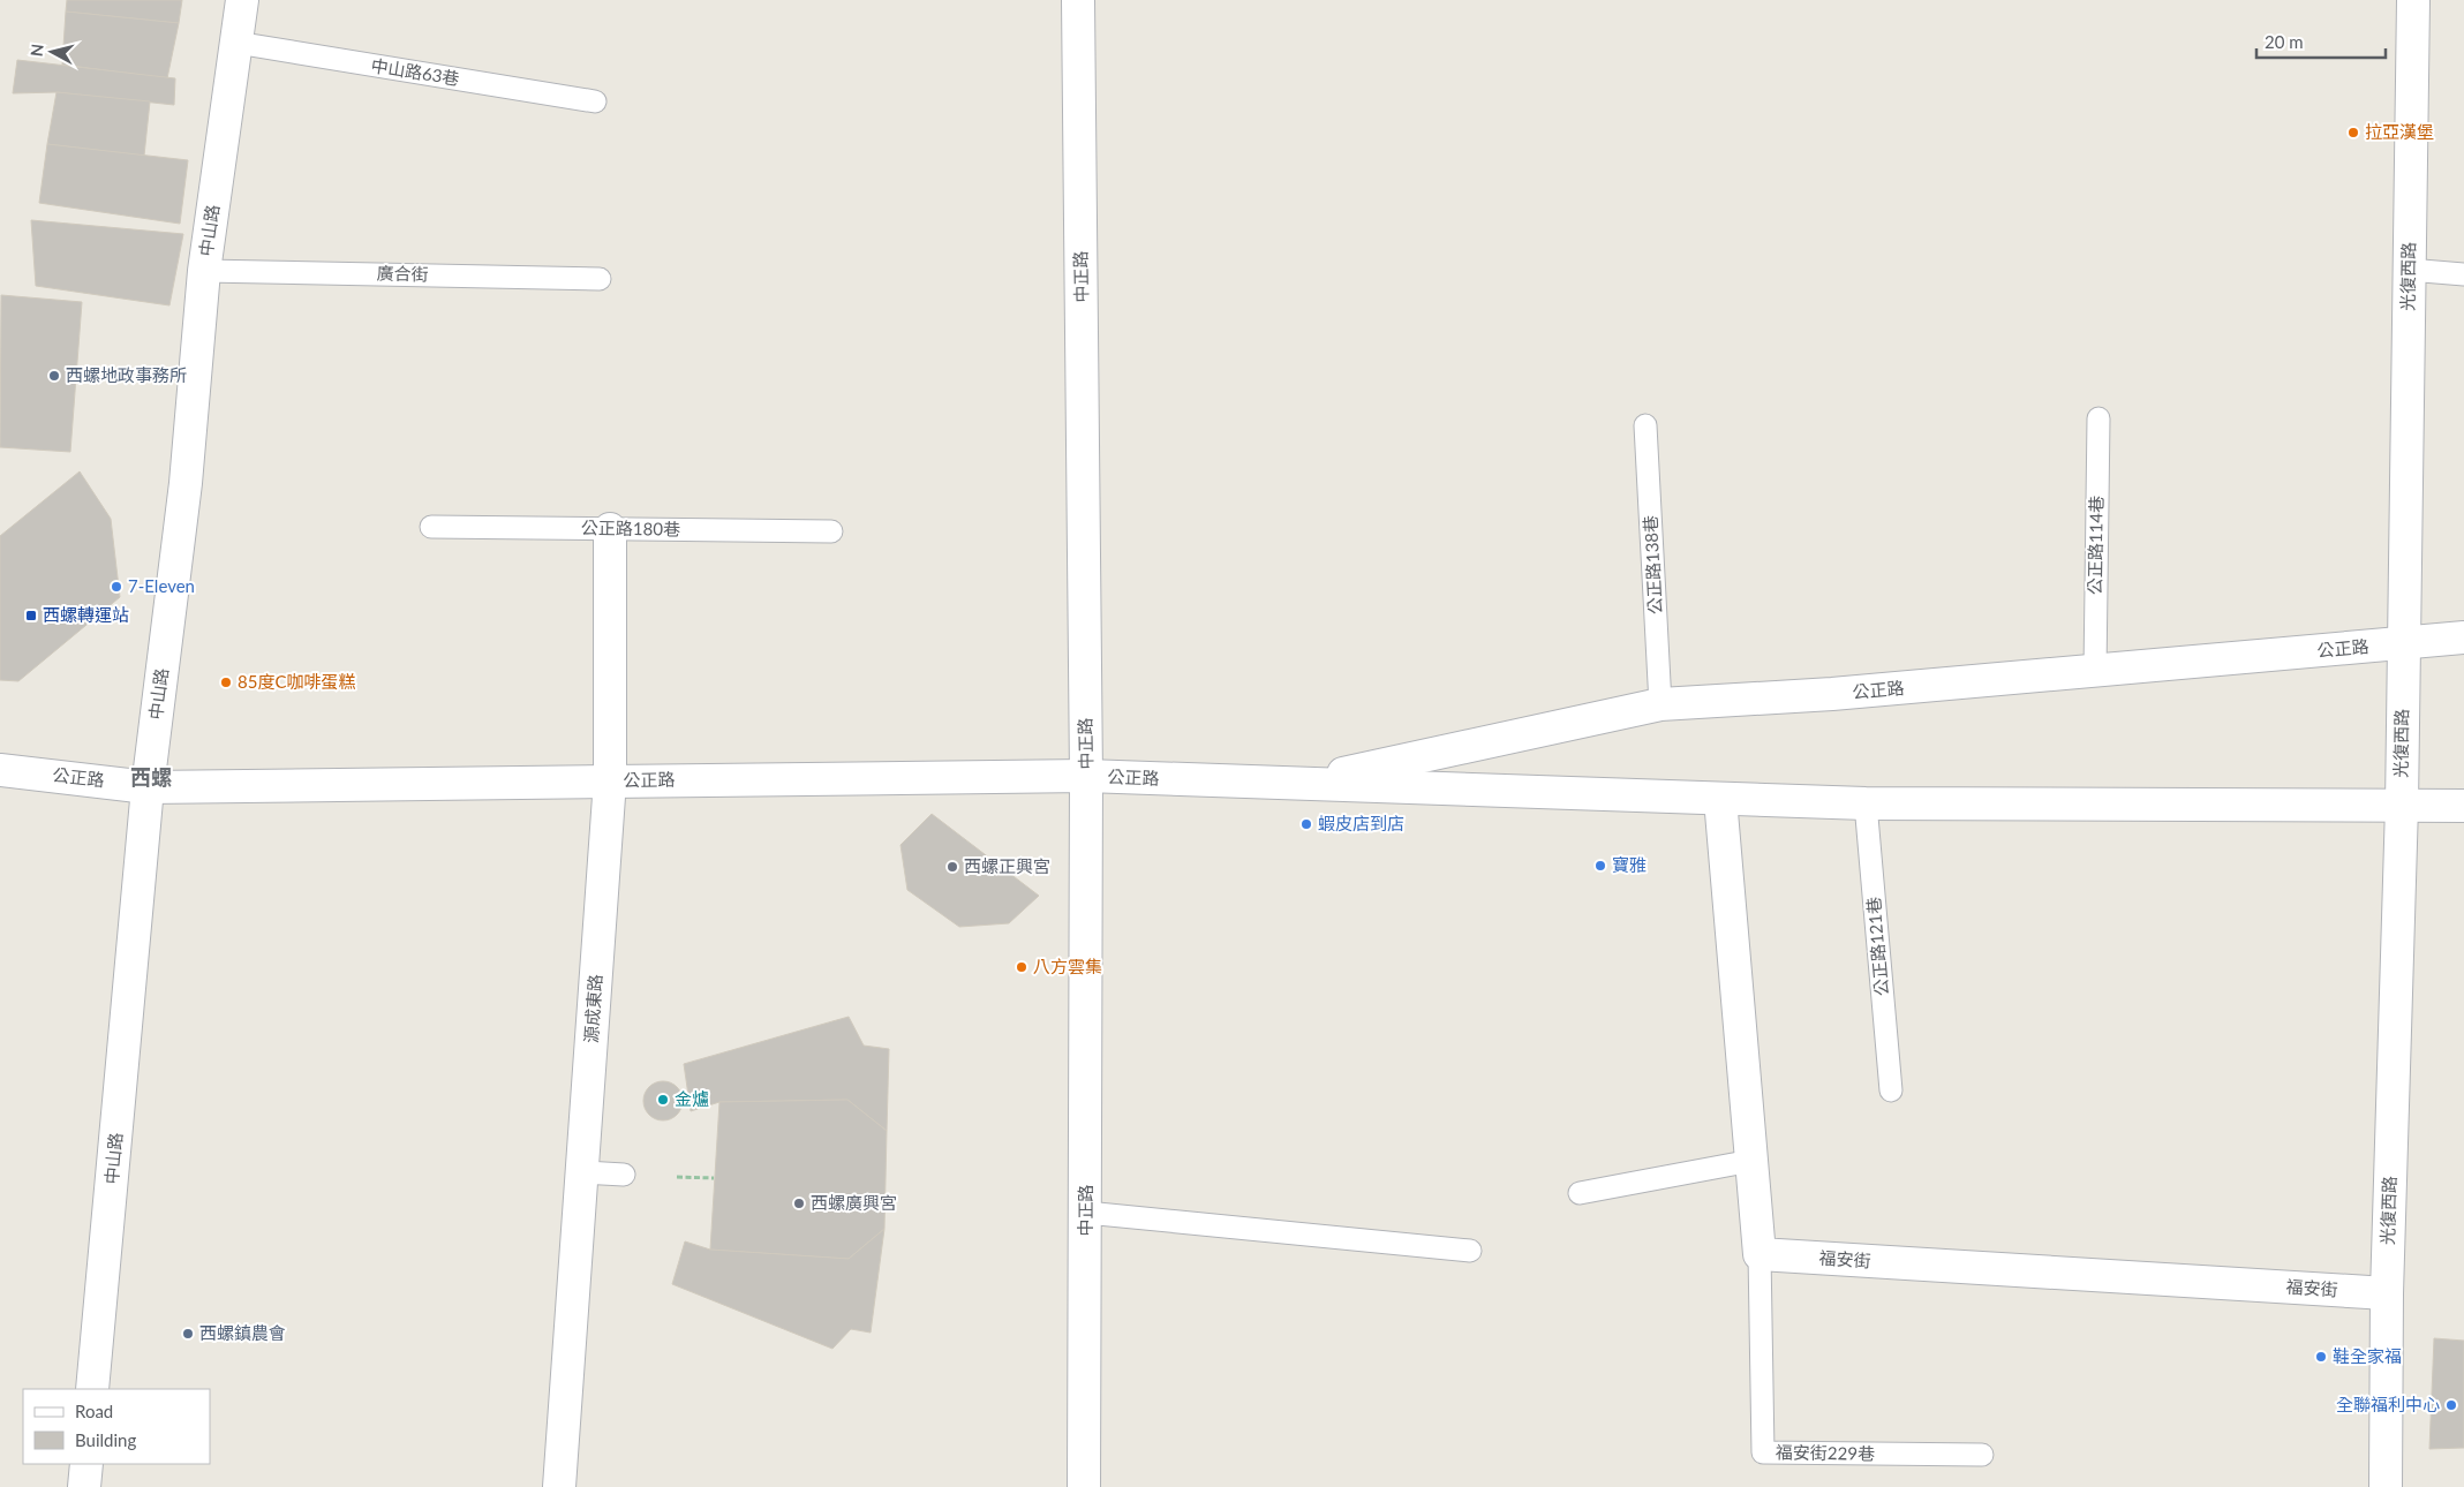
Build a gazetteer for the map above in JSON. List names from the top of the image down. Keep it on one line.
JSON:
{"streets":{"street":["中山路","中正路","光復西路","公正路","源成東路","福安街"],"lane":["中山路63巷","廣合街","公正路180巷","公正路114巷","公正路138巷","公正路121巷","福安街229巷"]},"crossings":[["中山路63巷","中山路"],["中山路","廣合街"],["中山路","公正路"],["中正路","公正路"],["光復西路","公正路"],["光復西路","福安街"],["公正路180巷","源成東路"],["公正路114巷","公正路"],["公正路138巷","公正路"],["公正路","公正路121巷"],["公正路","源成東路"],["福安街","福安街229巷"]],"districts":["西螺"],"places":{"other":["拉亞漢堡","西螺地政事務所","7-Eleven","85度C咖啡蛋糕","蝦皮店到店","寶雅","西螺正興宮","八方雲集","金爐","西螺廣興宮","西螺鎮農會","鞋全家福","全聯福利中心"],"transit":["西螺轉運站"]},"legend":["Road","Building"],"scale_bar":"20 m","north":"left"}
